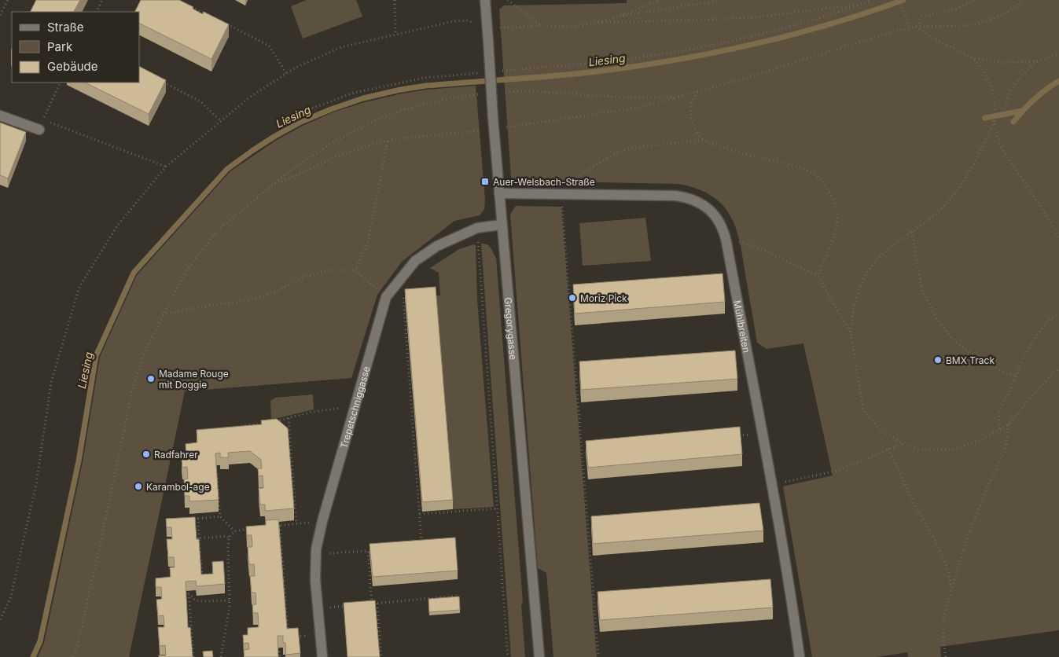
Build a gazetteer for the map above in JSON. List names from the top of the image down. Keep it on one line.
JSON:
{"streets":{"street":["Mühlbreiten","Gregorygasse","Trepetschniggasse"]},"crossings":[["Mühlbreiten","Gregorygasse"],["Gregorygasse","Trepetschniggasse"]],"water":["Liesing"],"places":{"transit":["Auer-Welsbach-Straße"],"other":["Moriz Pick","BMX Track","Madame Rouge mit Doggie","Radfahrer","Karambol-age"]},"legend":["Straße","Park","Gebäude"]}
